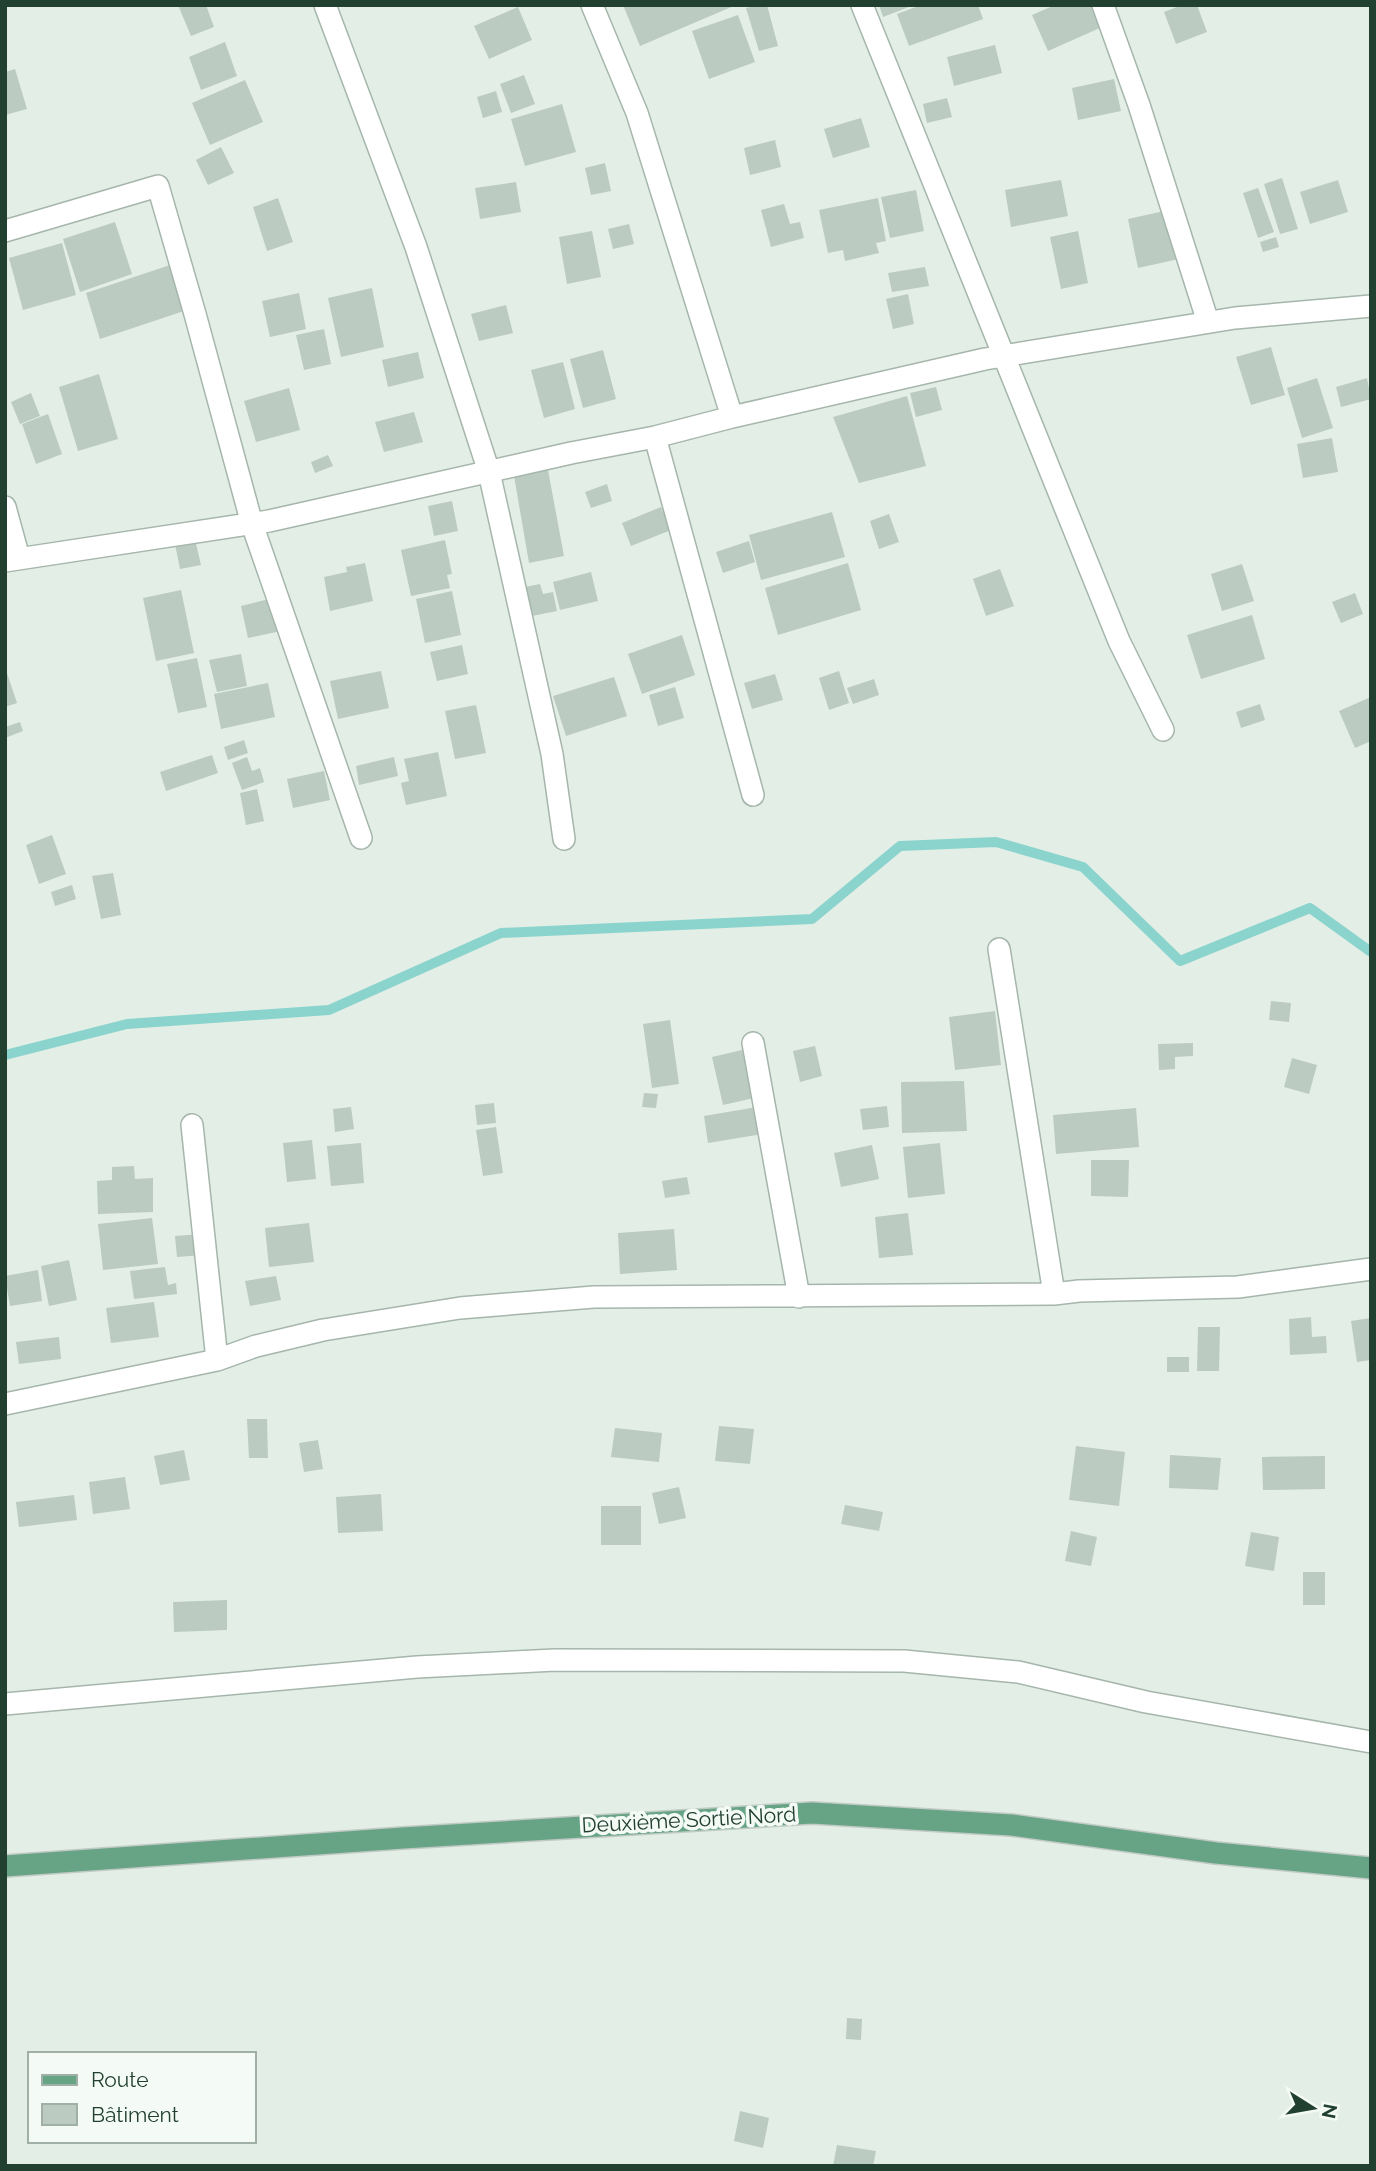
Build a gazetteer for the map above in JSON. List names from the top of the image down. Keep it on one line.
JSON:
{"streets":{"main road":["Deuxième Sortie Nord"]},"legend":["Route","Bâtiment"],"north":"right"}
